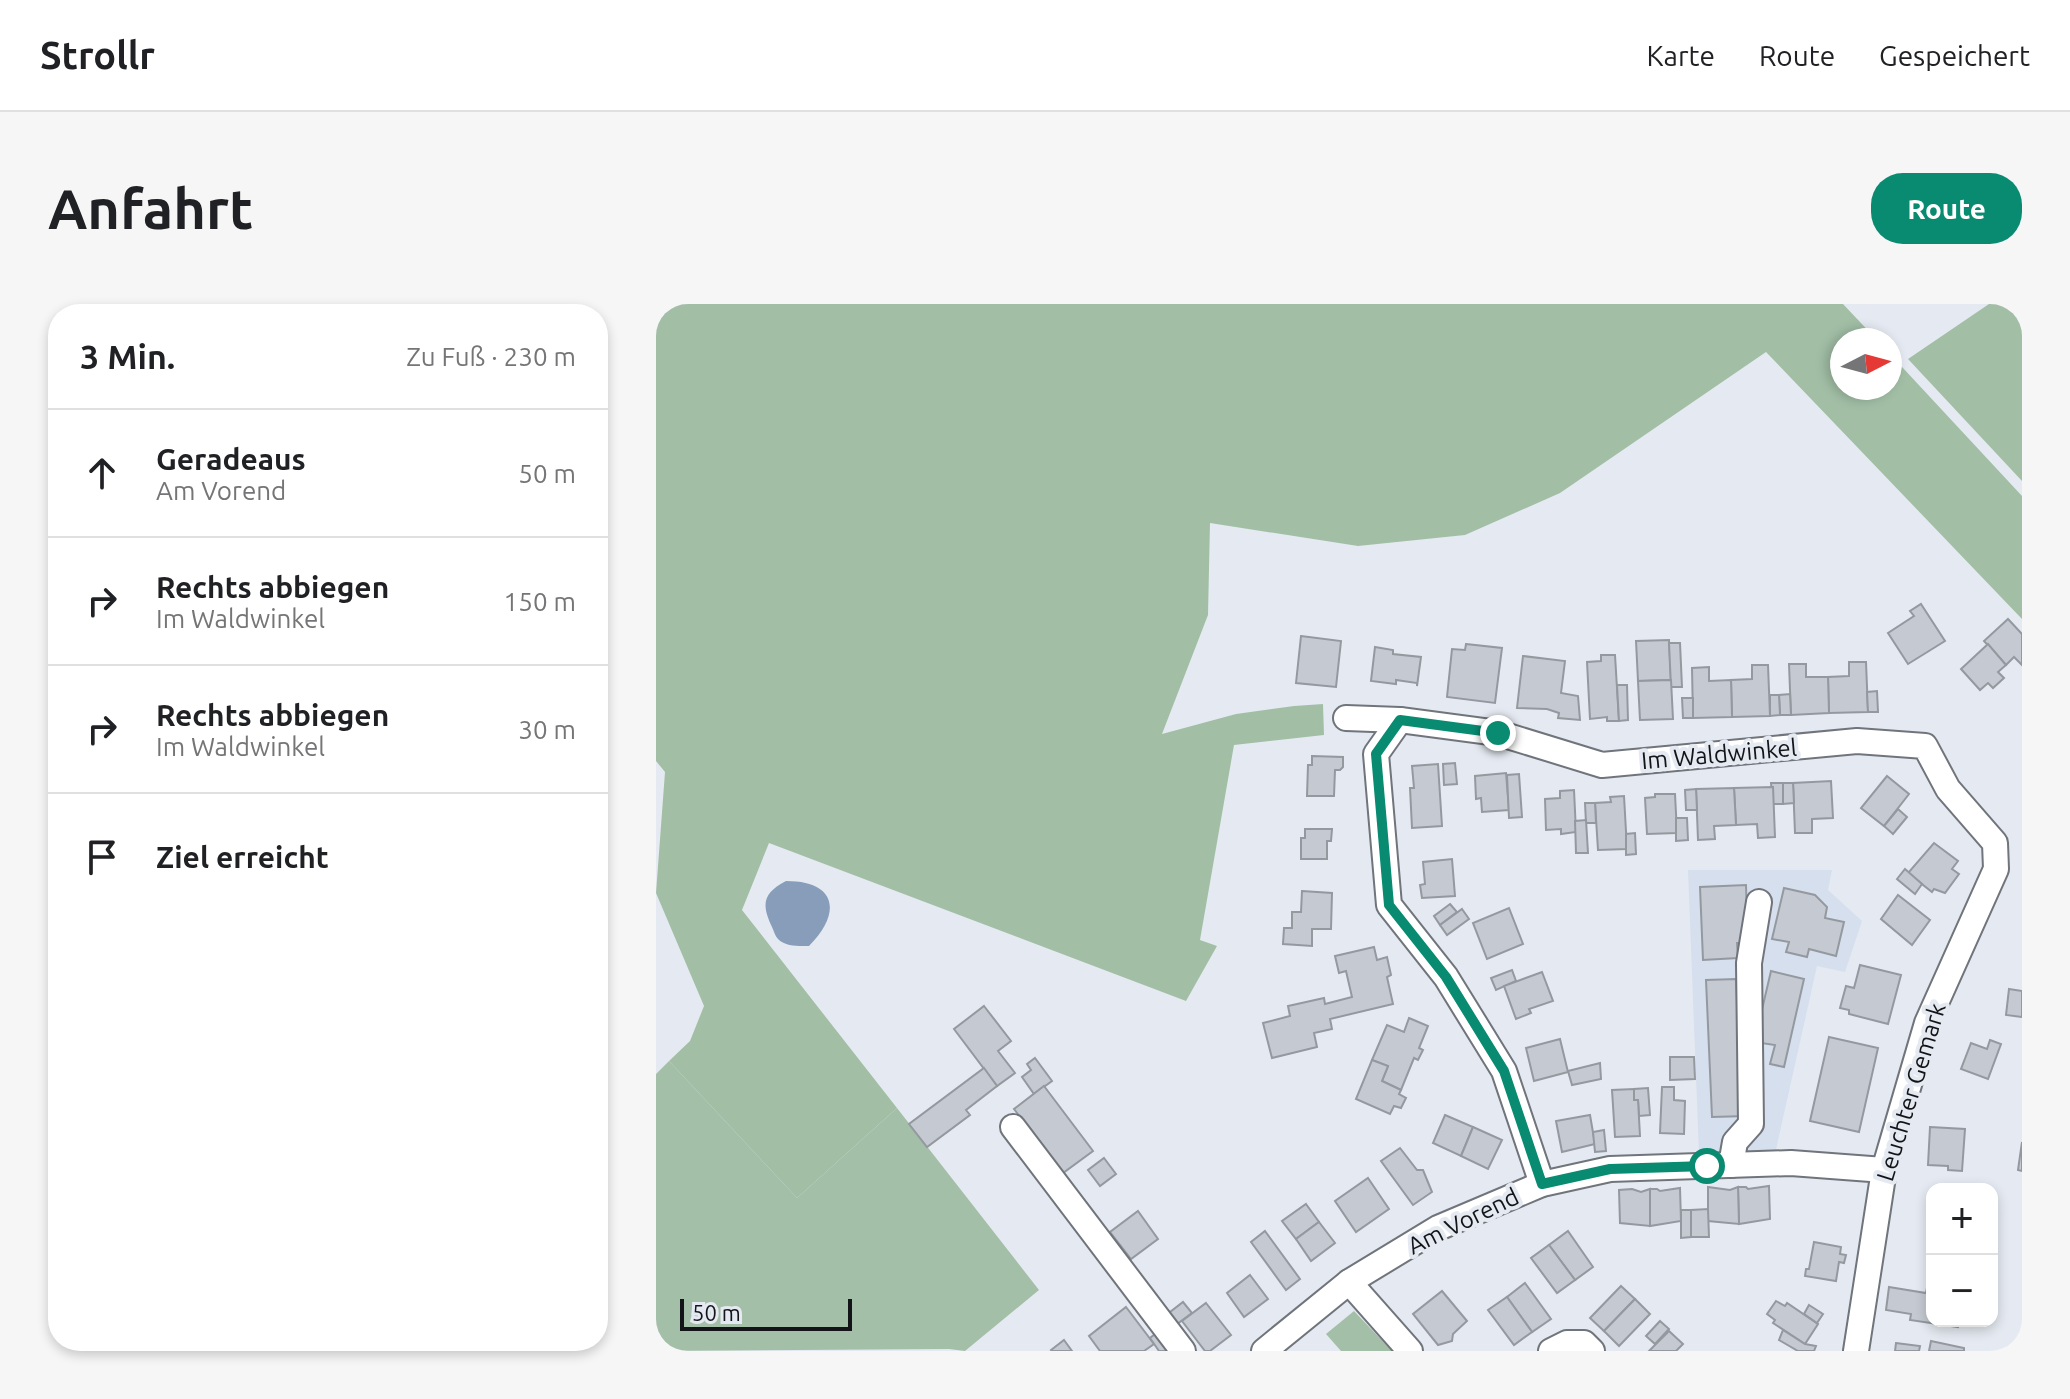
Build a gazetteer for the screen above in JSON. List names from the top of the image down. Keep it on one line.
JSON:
{"streets":{"street":["Im Waldwinkel","Leuchter Gemark","Am Vorend"]},"crossings":[["Im Waldwinkel","Leuchter Gemark"],["Leuchter Gemark","Am Vorend"]],"scale_bar":"50 m","north":"right","page":{"header":"Strollr","nav":["Karte","Route","Gespeichert"],"buttons":"Route","title":"Anfahrt","heading":["3 Min.","Zu Fuß · 230 m"],"list":[["Geradeaus","Am Vorend","50 m"],["Rechts abbiegen","Im Waldwinkel","150 m"],["Rechts abbiegen","Im Waldwinkel","30 m"],"Ziel erreicht"],"map_buttons":["+","−"],"scale":"50 m"}}
